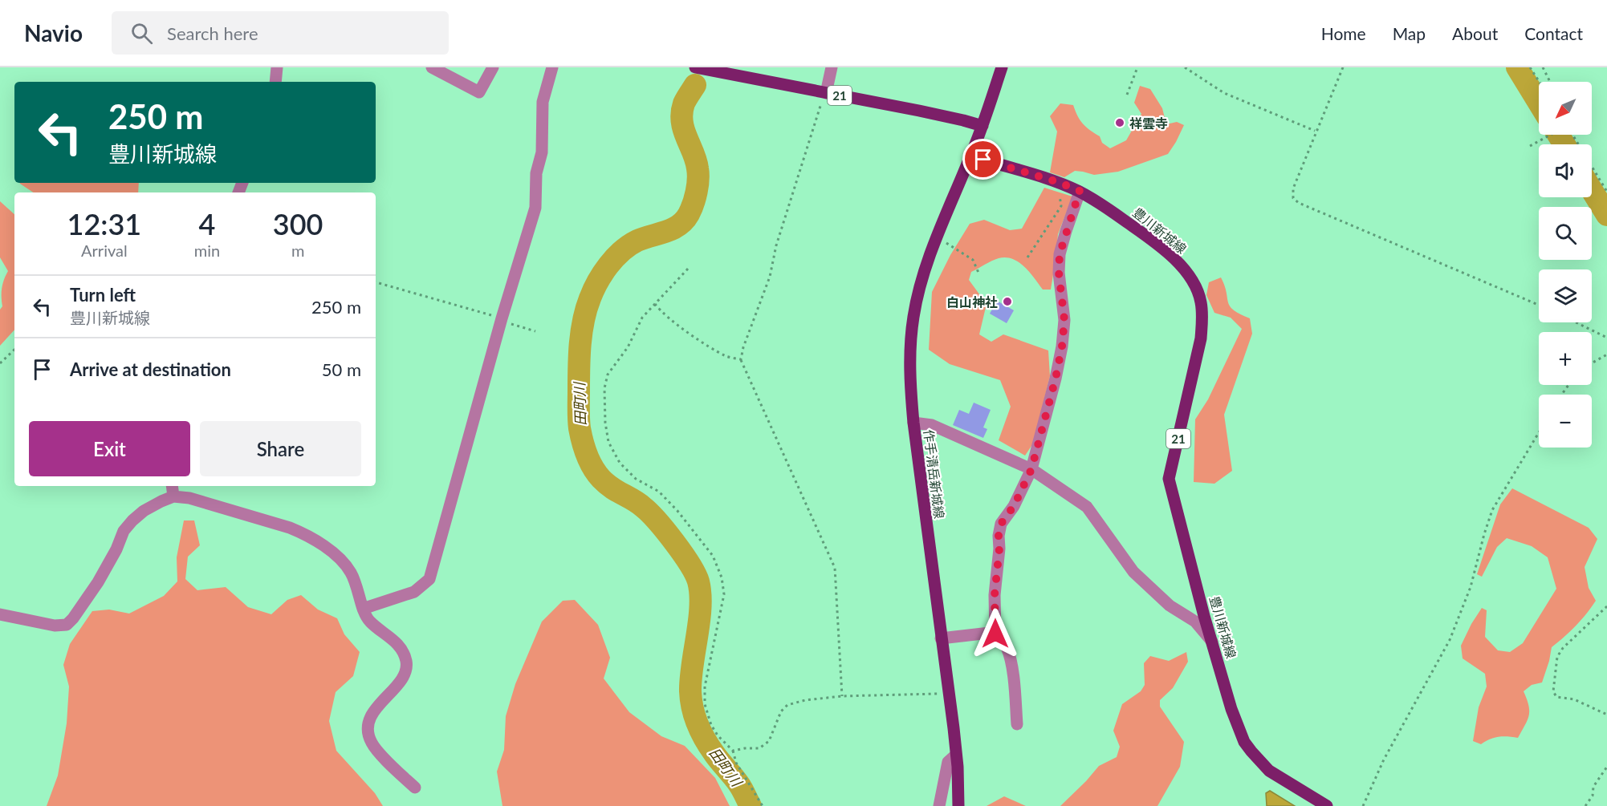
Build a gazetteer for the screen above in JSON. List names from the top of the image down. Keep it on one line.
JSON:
{"streets":{"main road":["21","豊川新城線","作手清岳新城線"]},"crossings":[["豊川新城線","作手清岳新城線"]],"water":["田町川"],"places":["祥雲寺","白山神社"],"north":"bottom left","page":{"header":"Navio","search":"Search here","nav":["Home","Map","About","Contact"],"map_buttons":["+","−"],"turn":["250 m","豊川新城線"],"eta":["12:31","Arrival","4","min","300","m"],"list":[{"name":"Turn left","note":"豊川新城線","value":"250 m"},{"name":"Arrive at destination","value":"50 m"}],"buttons":["Exit","Share"]}}
